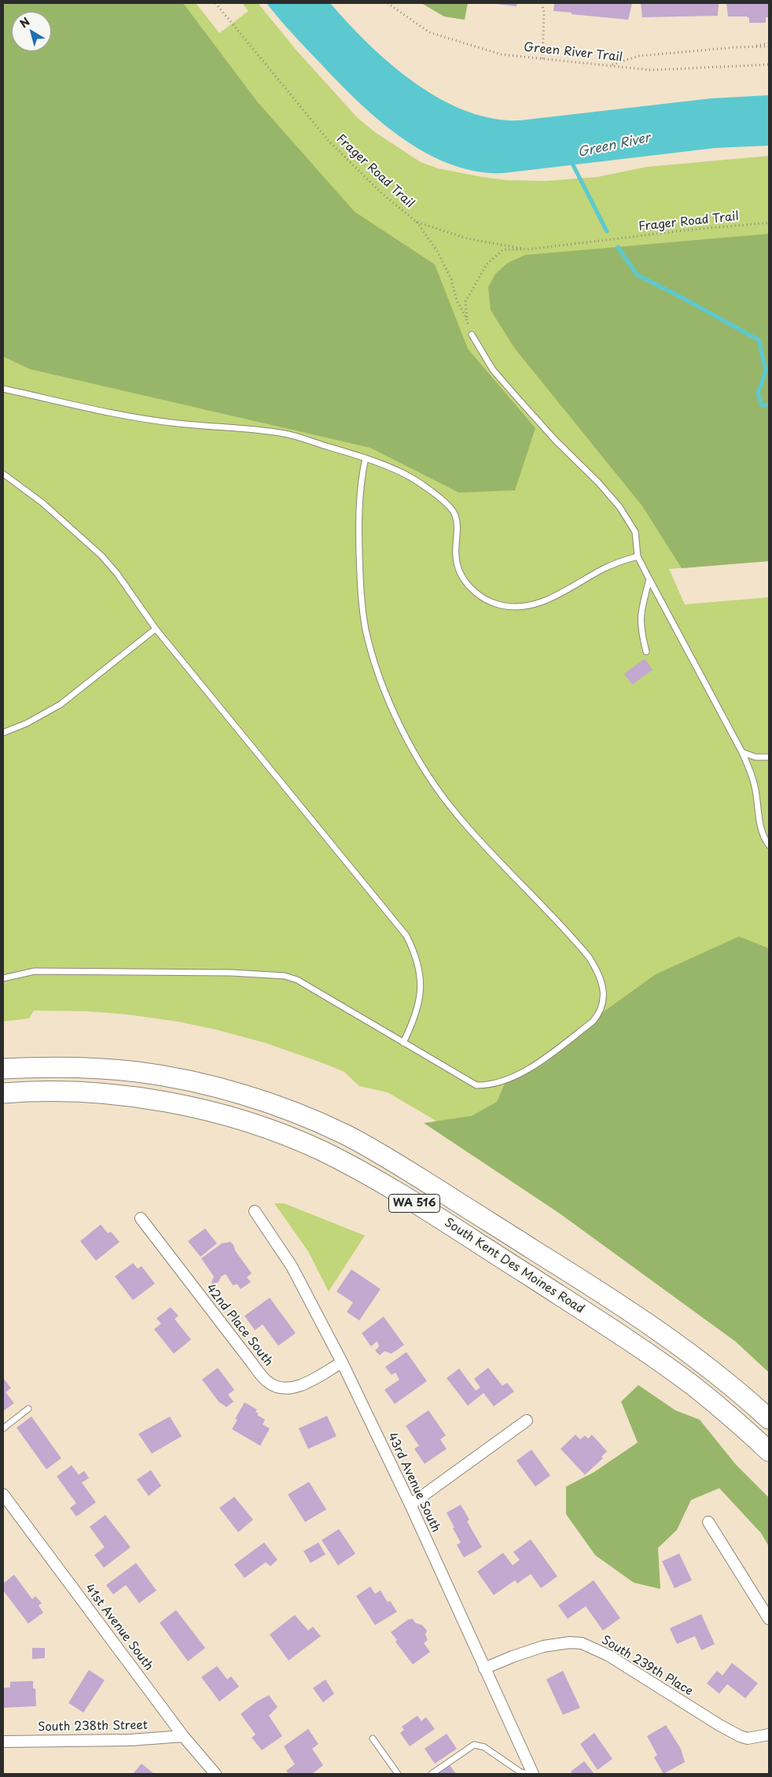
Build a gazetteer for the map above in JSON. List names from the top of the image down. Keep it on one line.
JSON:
{"streets":{"highway":["WA 516","South Kent Des Moines Road"],"street":["42nd Place South","43rd Avenue South","41st Avenue South","South 239th Place","South 238th Street"],"path":["Green River Trail","Frager Road Trail"]},"crossings":[["42nd Place South","43rd Avenue South"],["43rd Avenue South","South 239th Place"],["41st Avenue South","South 238th Street"]],"water":["Green River"],"north":"top left"}
